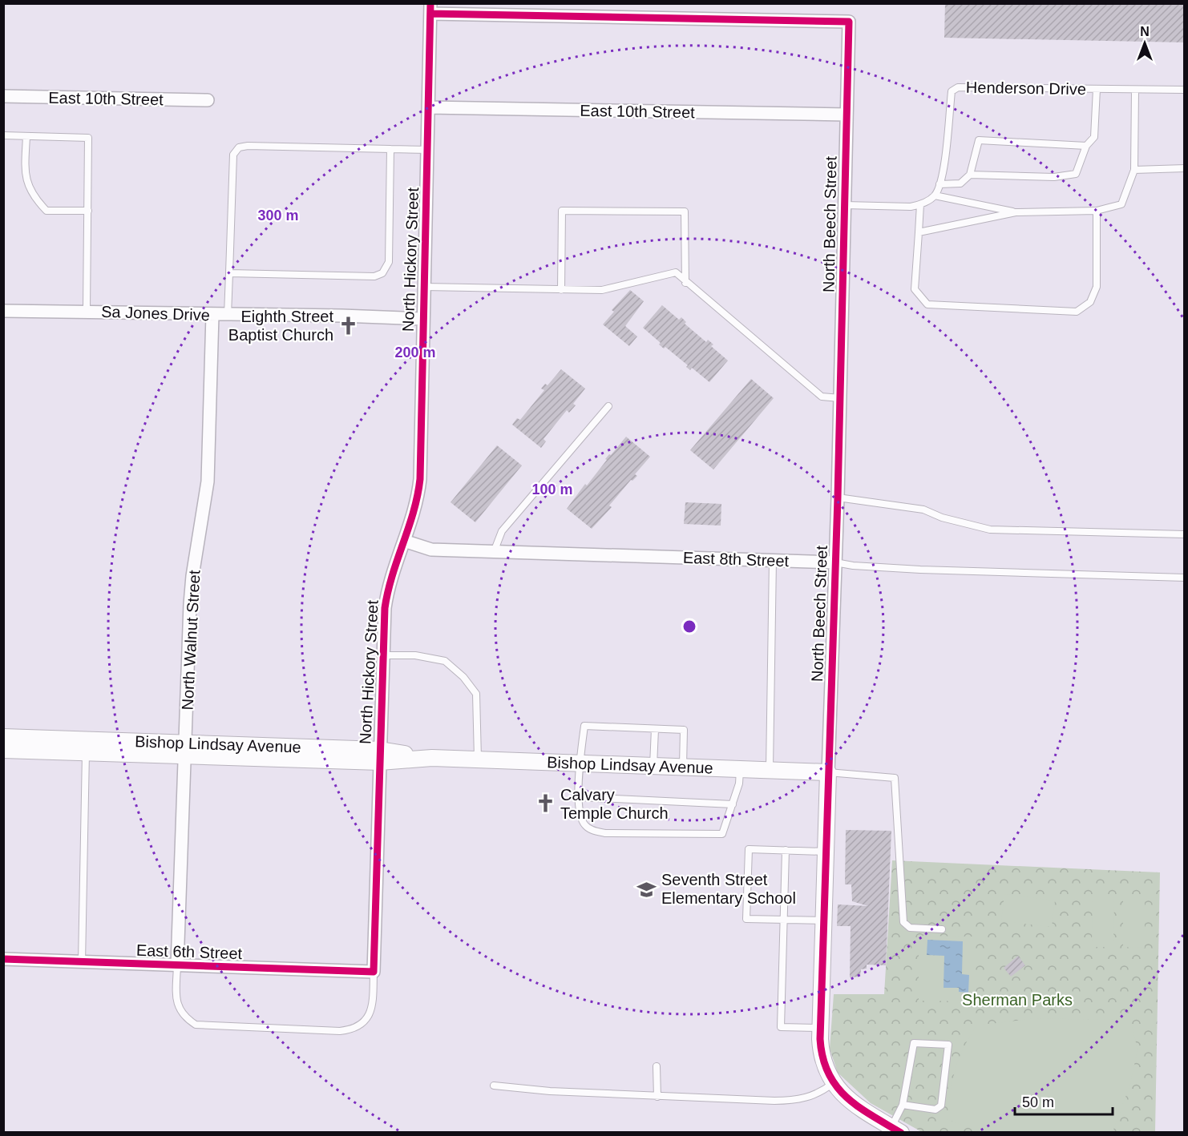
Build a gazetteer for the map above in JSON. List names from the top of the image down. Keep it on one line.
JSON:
{"streets":{"street":["East 10th Street","North Beech Street","North Hickory Street","Sa Jones Drive","East 8th Street","North Walnut Street","Bishop Lindsay Avenue","East 6th Street"],"lane":["Henderson Drive"]},"crossings":[["East 10th Street","North Beech Street"],["East 10th Street","North Hickory Street"],["North Beech Street","North Hickory Street"],["North Beech Street","East 8th Street"],["North Beech Street","Bishop Lindsay Avenue"],["North Hickory Street","Sa Jones Drive"],["North Hickory Street","East 8th Street"],["North Hickory Street","Bishop Lindsay Avenue"],["North Hickory Street","East 6th Street"],["Sa Jones Drive","North Walnut Street"],["North Walnut Street","Bishop Lindsay Avenue"],["North Walnut Street","East 6th Street"]],"parks":["Sherman Parks"],"places":{"church":["Eighth Street Baptist Church","Calvary Temple Church"],"school or university":["Seventh Street Elementary School"]},"scale_bar":"50 m","north":"top","rings":["300 m","200 m","100 m"]}
